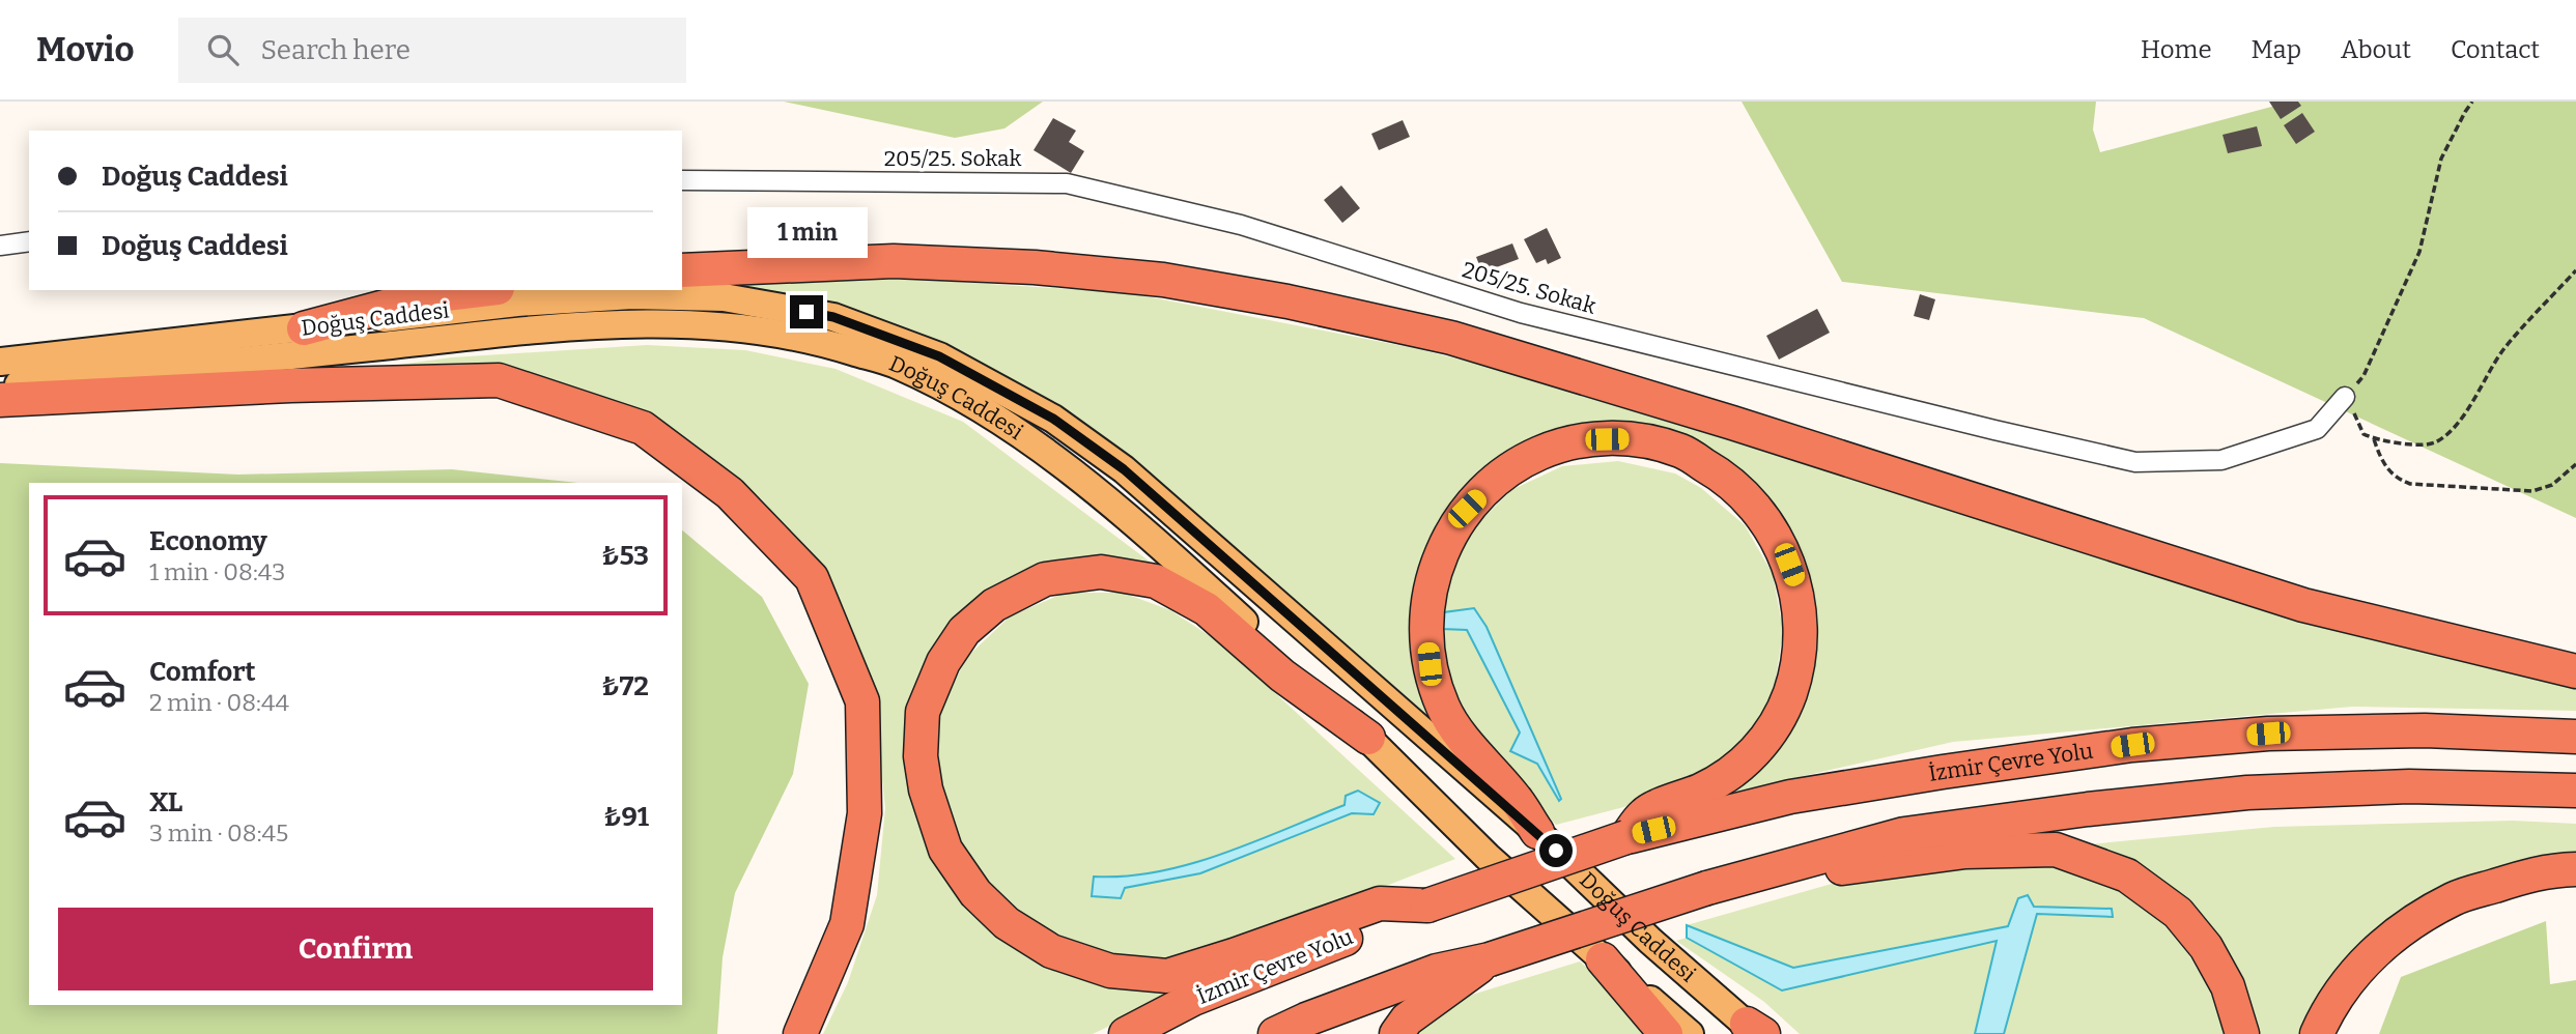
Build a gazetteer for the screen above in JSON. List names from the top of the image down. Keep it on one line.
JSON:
{"streets":{"highway":["İzmir Çevre Yolu"],"main road":["Doğuş Caddesi"],"street":["205/25. Sokak"]},"page":{"header":"Movio","search":"Search here","nav":["Home","Map","About","Contact"],"banner":["Doğuş Caddesi","Doğuş Caddesi"],"bubble":"1 min","list":[{"name":"Economy","note":"1 min · 08:43","value":"₺53"},{"name":"Comfort","note":"2 min · 08:44","value":"₺72"},{"name":"XL","note":"3 min · 08:45","value":"₺91"}],"buttons":"Confirm"}}
